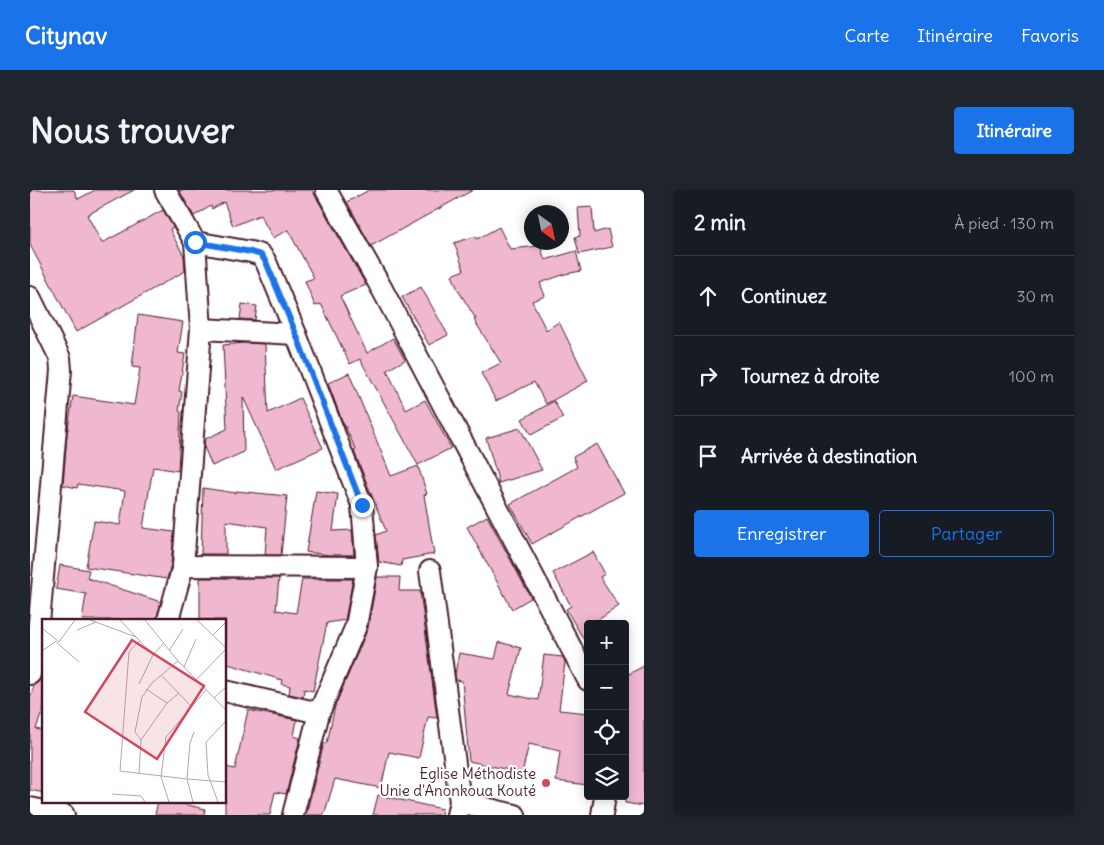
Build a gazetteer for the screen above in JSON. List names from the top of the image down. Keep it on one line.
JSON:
{"places":["Eglise Méthodiste Unie d'Anonkoua Kouté"],"north":"bottom right","page":{"header":"Citynav","nav":["Carte","Itinéraire","Favoris"],"buttons":["Itinéraire",["Enregistrer","Partager"]],"title":"Nous trouver","heading":["2 min","À pied · 130 m"],"list":[["Continuez","30 m"],["Tournez à droite","100 m"],"Arrivée à destination"],"map_buttons":["+","−"]}}
